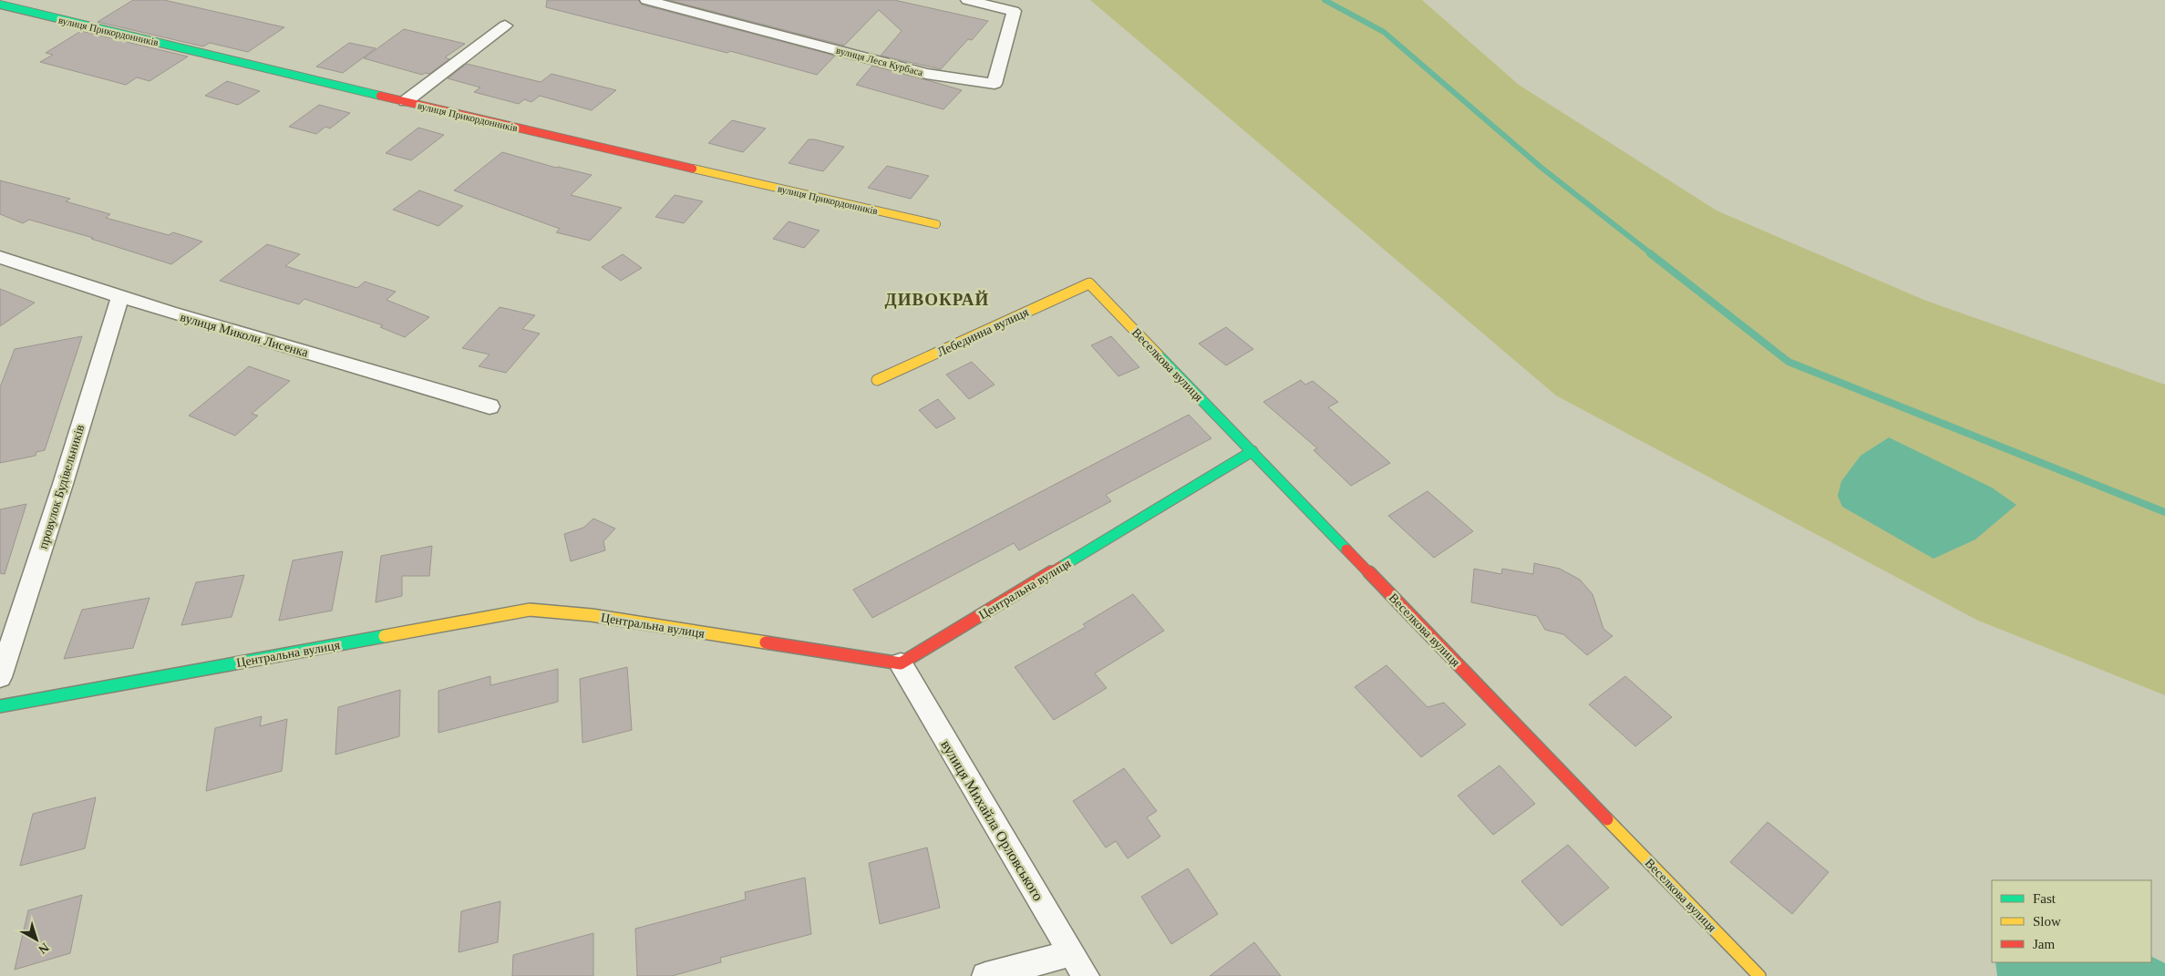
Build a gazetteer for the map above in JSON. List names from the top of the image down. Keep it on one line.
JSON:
{"streets":{"street":["вулиця Прикордонників","вулиця Леся Курбаса","Лебединна вулиця","вулиця Миколи Лисенка","Веселкова вулиця","провулок Будівельників","Центральна вулиця","вулиця Михайла Орловського"]},"crossings":[["Лебединна вулиця","Веселкова вулиця"],["вулиця Миколи Лисенка","провулок Будівельників"],["Веселкова вулиця","Центральна вулиця"],["Центральна вулиця","вулиця Михайла Орловського"]],"districts":["ДИВОКРАЙ"],"legend":["Fast","Slow","Jam"],"north":"bottom right"}
